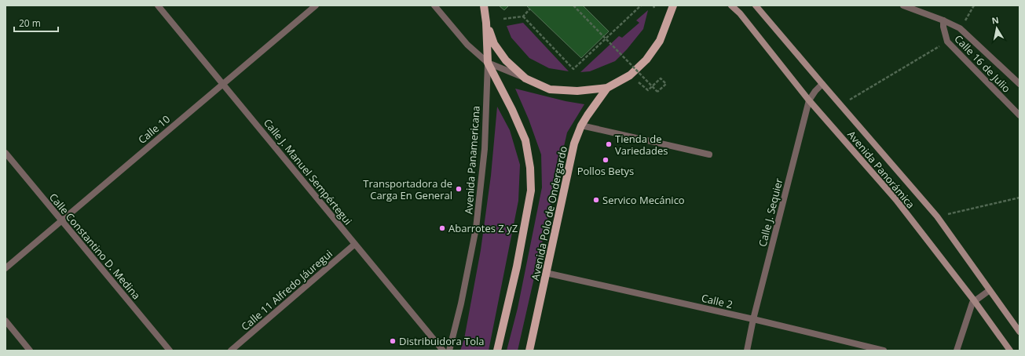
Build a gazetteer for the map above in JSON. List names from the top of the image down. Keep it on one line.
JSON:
{"streets":{"main road":["Avenida Panamericana","Avenida Panorámica","Avenida Polo de Ondergardo"],"street":["Calle 16 de Julio","Calle 10","Calle J. Manuel Sempértegui","Calle J. Sequier","Calle Constantino D. Medina","Calle 11 Alfredo Jáuregui","Calle 2"]},"crossings":[["Calle 10","Calle J. Manuel Sempértegui"],["Calle 10","Calle Constantino D. Medina"],["Avenida Panamericana","Avenida Polo de Ondergardo"],["Avenida Panorámica","Calle J. Sequier"],["Calle J. Manuel Sempértegui","Calle 11 Alfredo Jáuregui"],["Calle J. Sequier","Calle 2"],["Avenida Polo de Ondergardo","Calle 2"]],"places":["Tienda de Variedades","Pollos Betys","Transportadora de Carga En General","Servico Mecánico","Abarrotes Z yZ","Distribuidora Tola"],"scale_bar":"20 m","north":"top"}
